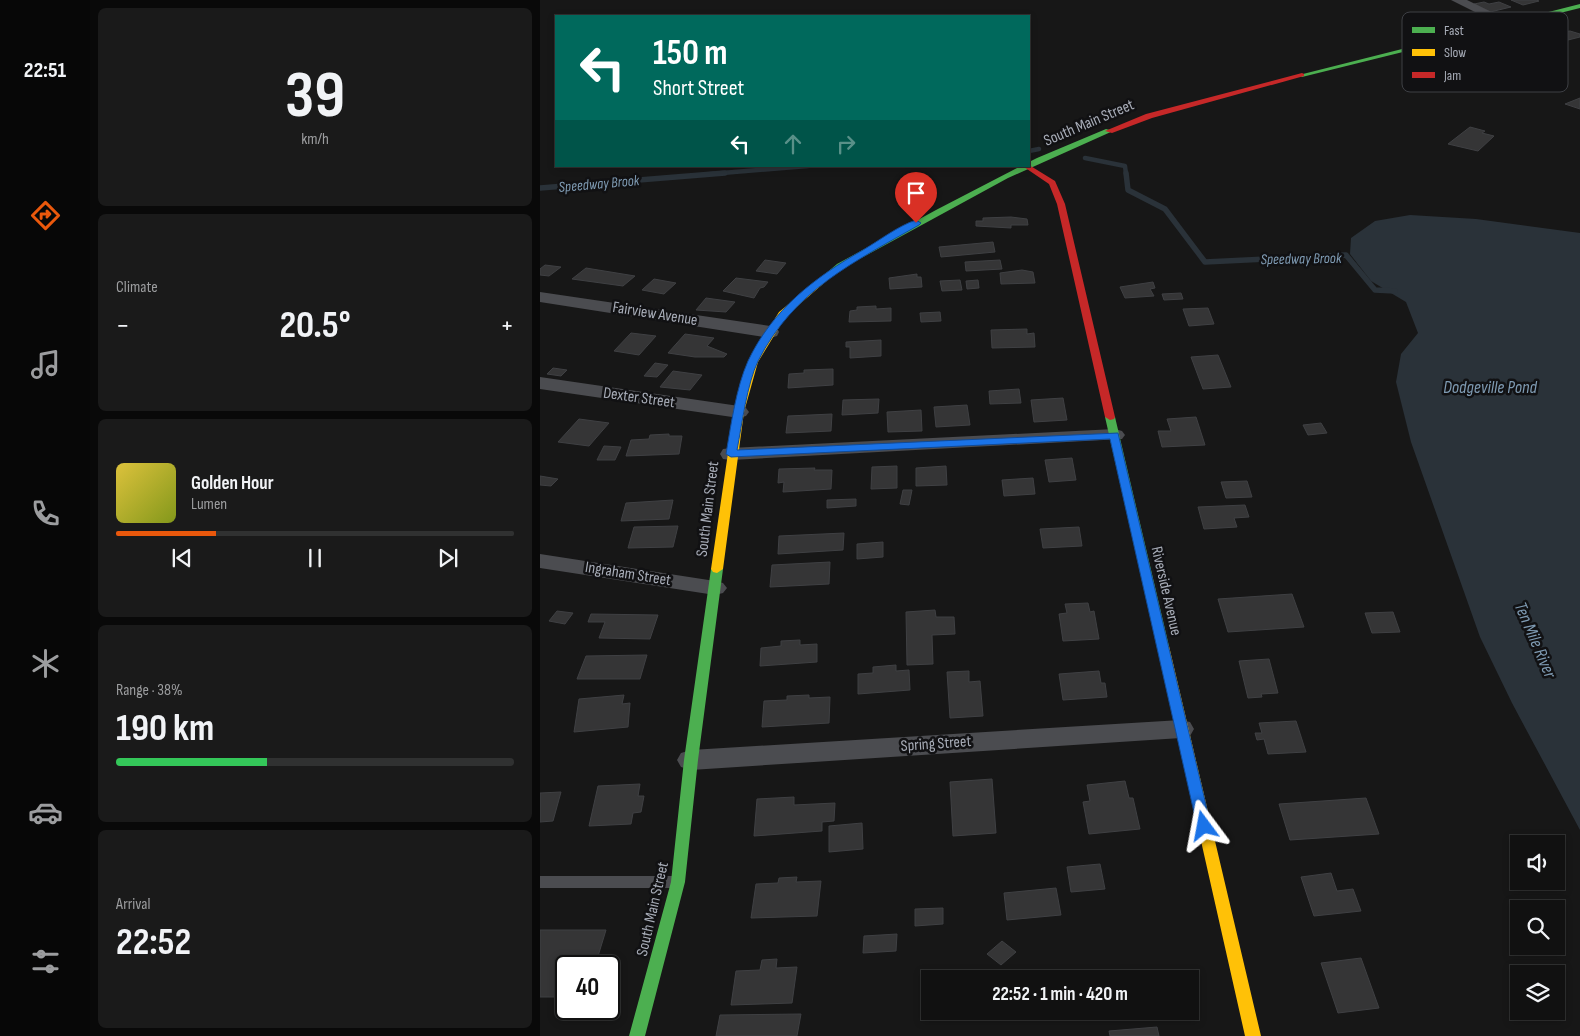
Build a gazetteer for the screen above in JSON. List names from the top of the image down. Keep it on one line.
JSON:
{"streets":{"main road":["South Main Street","Riverside Avenue"],"street":["Fairview Avenue","Dexter Street","Ingraham Street","Spring Street"]},"crossings":[["South Main Street","Fairview Avenue"],["South Main Street","Dexter Street"],["South Main Street","Ingraham Street"],["South Main Street","Riverside Avenue"],["South Main Street","Spring Street"],["Riverside Avenue","Spring Street"]],"water":["Speedway Brook","Dodgeville Pond","Ten Mile River"],"legend":["Fast","Slow","Jam"],"page":{"tabs":"22:51","tile":[["39","km/h"],"Climate",["Range · 38%","190 km"],["Arrival","22:52"]],"turn":["150 m","Short Street"],"heat":["−","20.5°","+"],"song":["Golden Hour","Lumen"],"limit":"40","trip":"22:52 · 1 min · 420 m"}}
